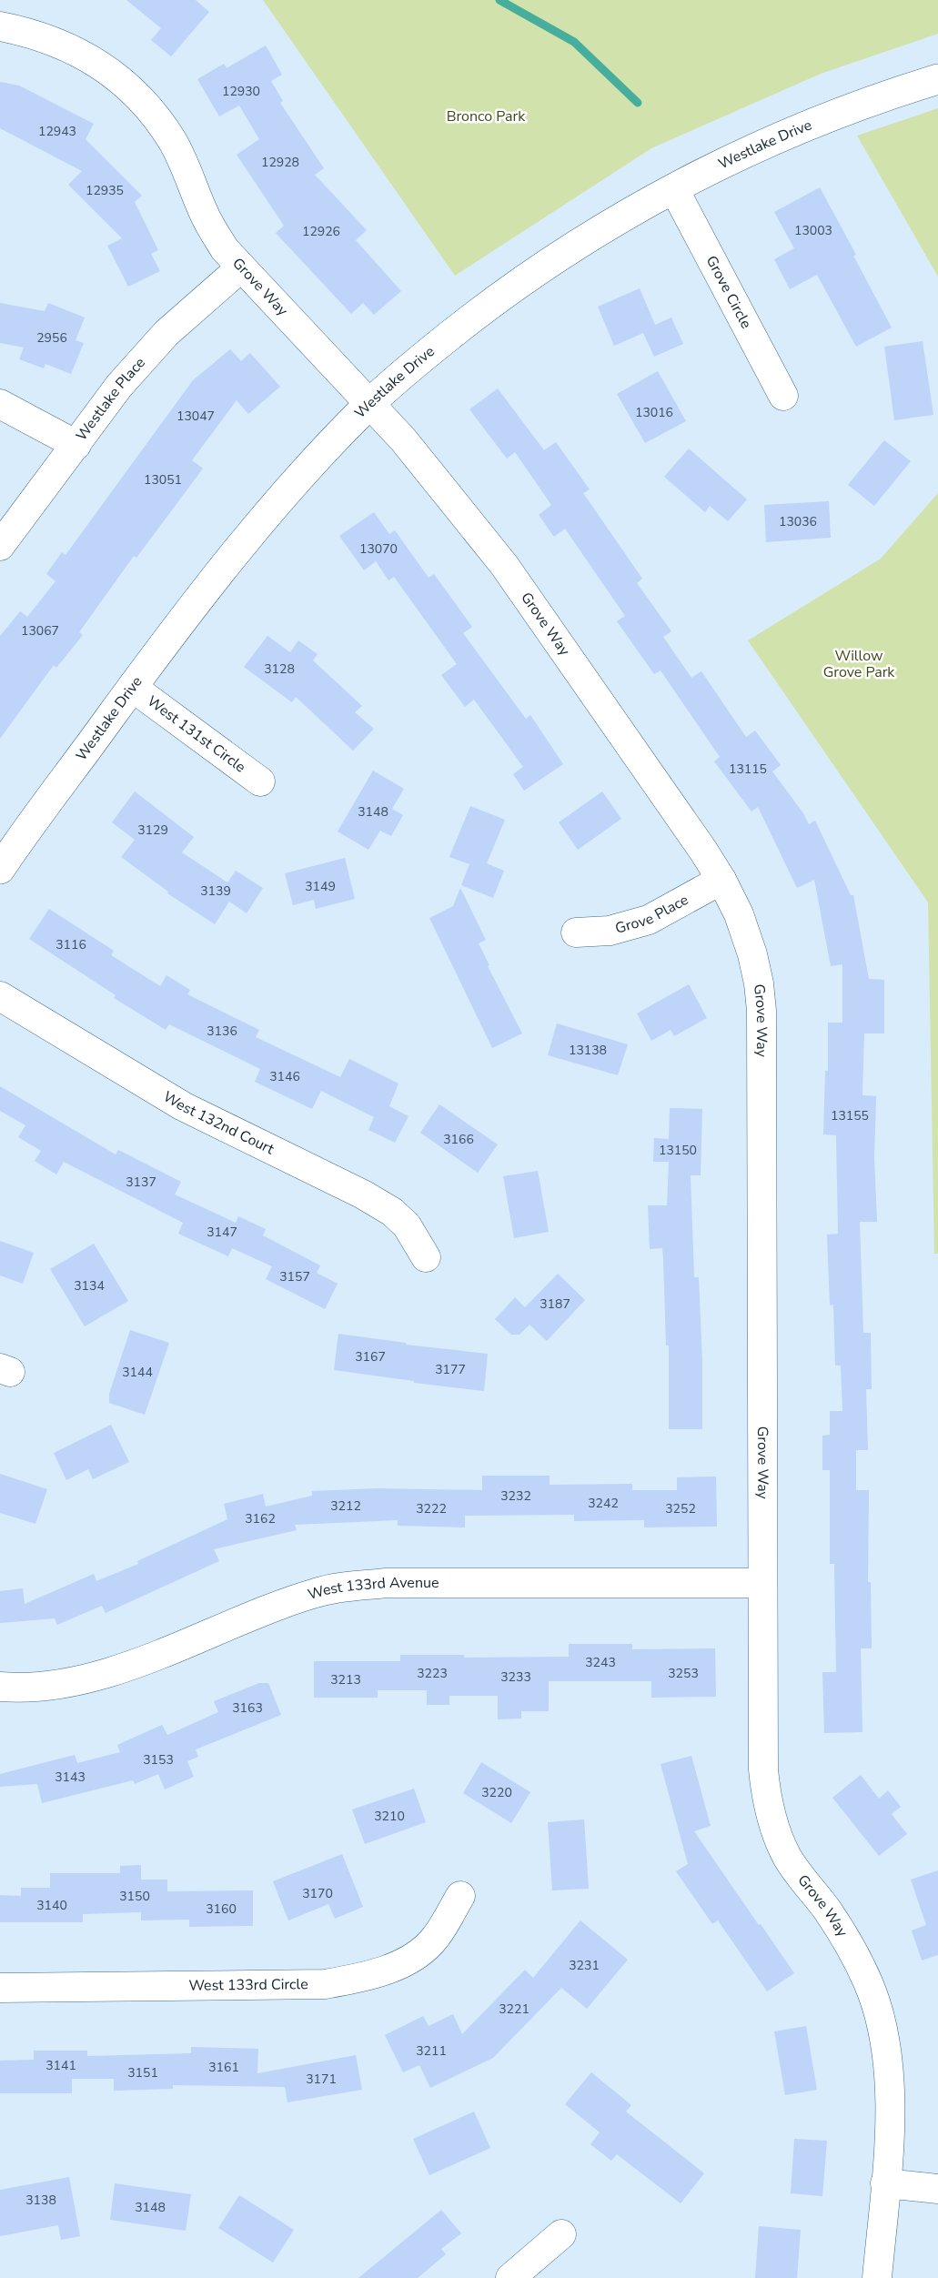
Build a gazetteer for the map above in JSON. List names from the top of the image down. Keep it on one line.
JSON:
{"streets":{"street":["Westlake Drive","Grove Way","Grove Circle","Westlake Place","West 131st Circle","Grove Place","West 132nd Court","West 133rd Avenue","West 133rd Circle"]},"crossings":[["Westlake Drive","Grove Way"],["Westlake Drive","Grove Circle"],["Westlake Drive","West 131st Circle"],["Grove Way","Westlake Place"],["Grove Way","Grove Place"],["Grove Way","West 133rd Avenue"]],"parks":["Bronco Park","Willow Grove Park"],"house_numbers":["12930","12943","12928","12935","13003","12926","2956","13016","13047","13051","13036","13070","13067","3128","13115","3148","3129","3149","3139","3116","3136","13138","3146","13155","3166","13150","3137","3147","3157","3134","3187","3167","3177","3144","3232","3242","3212","3222","3252","3162","3243","3223","3253","3233","3213","3163","3153","3143","3220","3210","3170","3150","3140","3160","3231","3221","3211","3141","3161","3151","3171","3138","3148"]}
